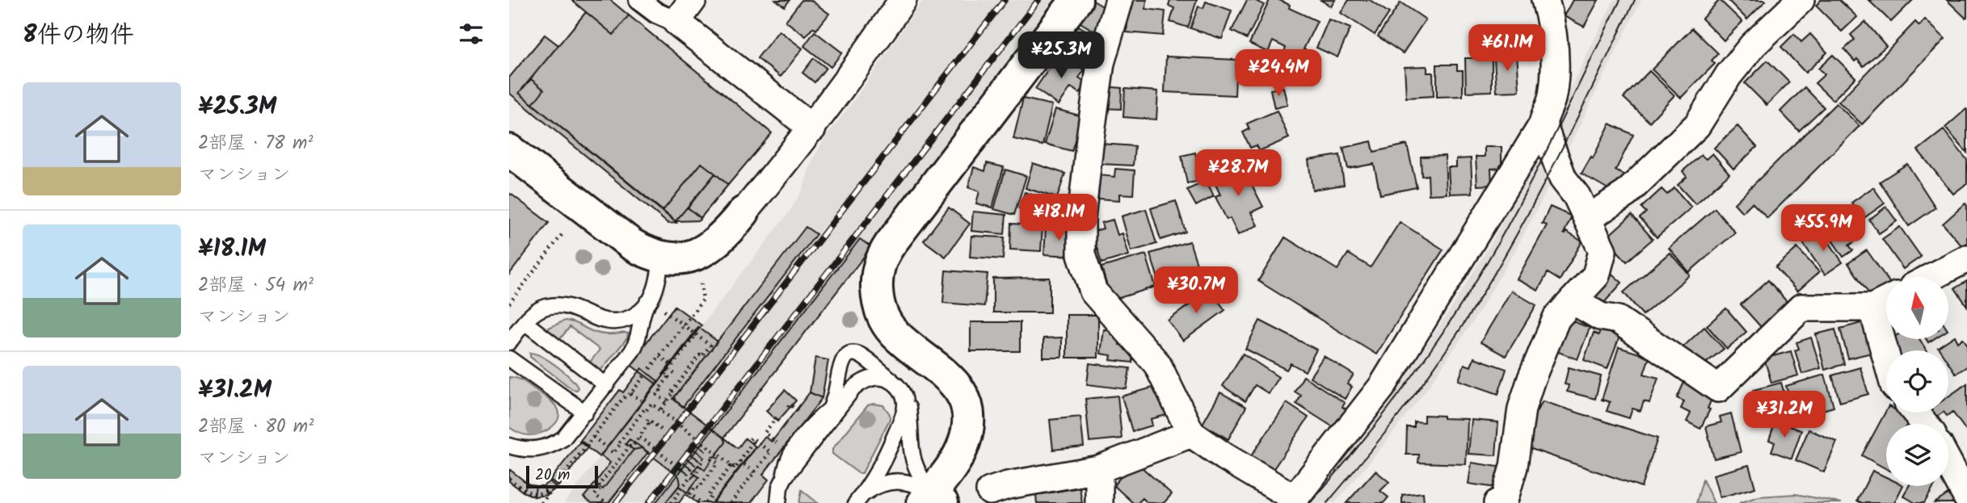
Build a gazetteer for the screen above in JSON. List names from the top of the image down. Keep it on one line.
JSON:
{"scale_bar":"20 m","north":"top","page":{"heading":"8件の物件","price":["¥61.1M","¥25.3M","¥24.4M","¥28.7M","¥18.1M","¥55.9M","¥30.7M","¥31.2M"],"list":[{"name":"¥25.3M","note":"2部屋 · 78 m² · マンション"},{"name":"¥18.1M","note":"2部屋 · 54 m² · マンション"},{"name":"¥31.2M","note":"2部屋 · 80 m² · マンション"}],"scale":"20 m"}}
